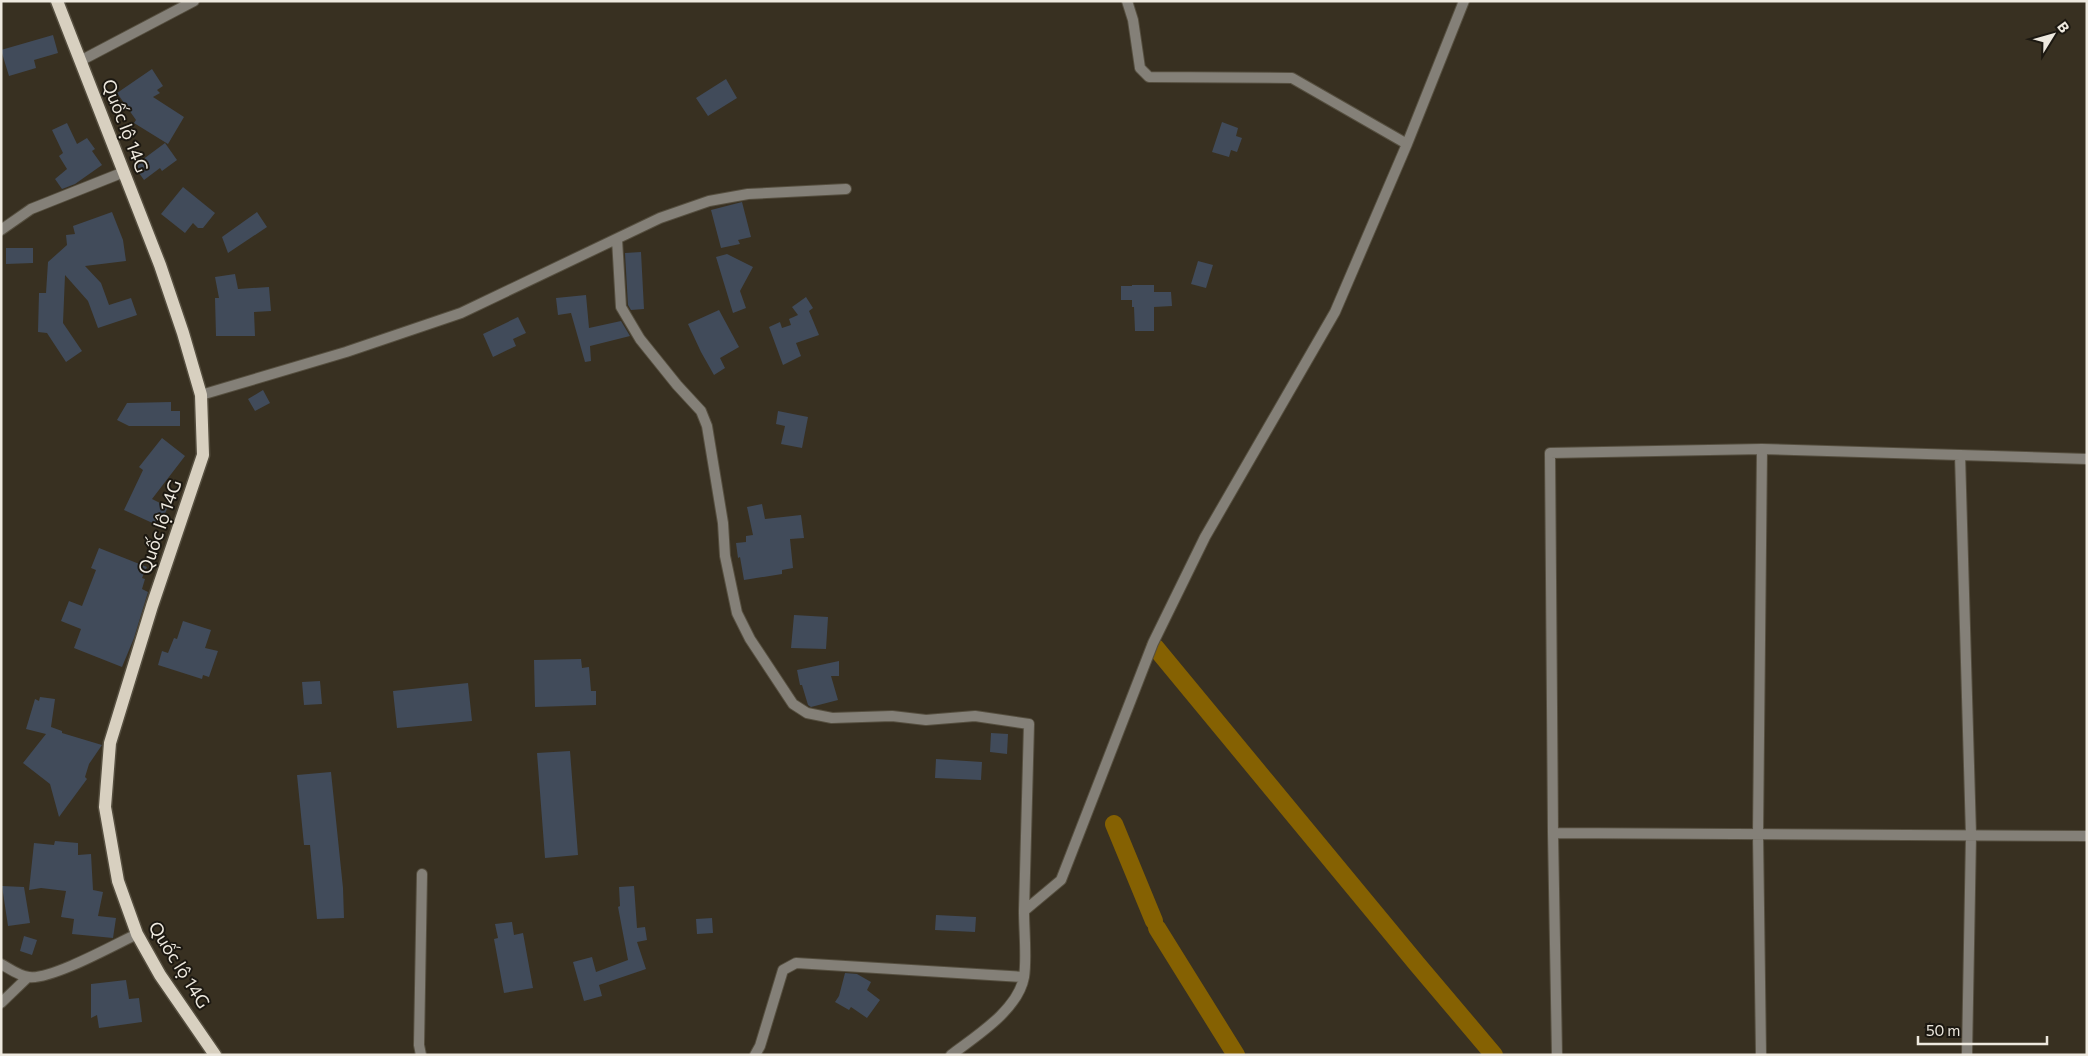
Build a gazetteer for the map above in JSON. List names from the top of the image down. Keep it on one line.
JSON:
{"streets":{"main road":["Quốc lộ 14G"]},"scale_bar":"50 m","north":"top right"}
